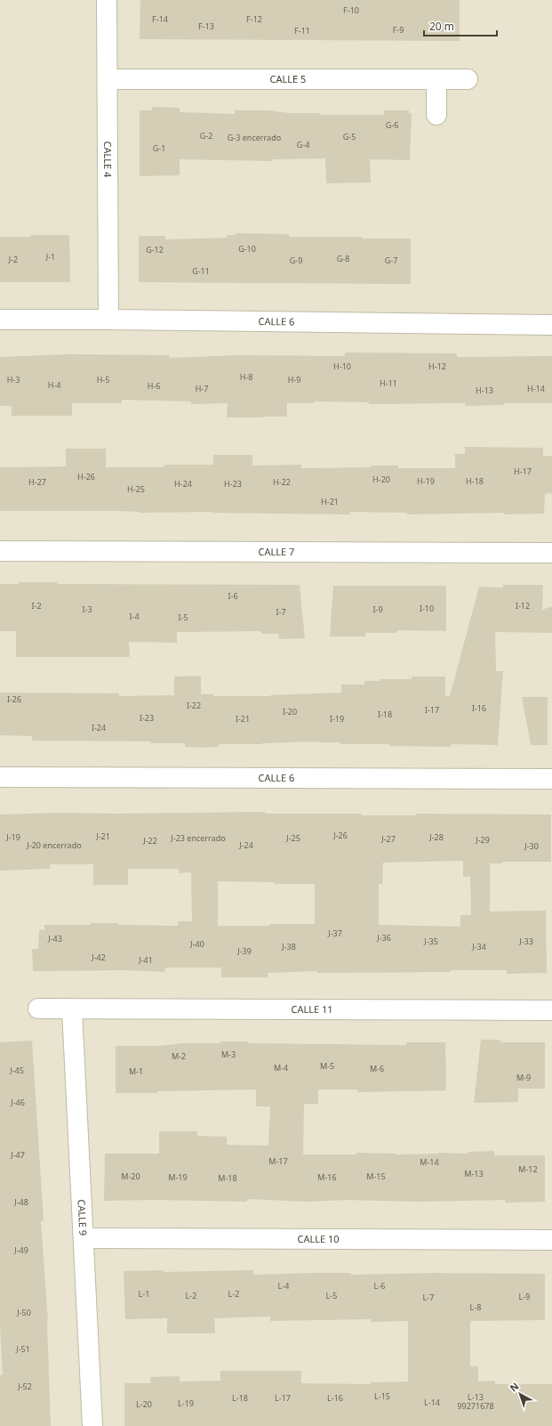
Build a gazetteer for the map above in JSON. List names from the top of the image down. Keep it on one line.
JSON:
{"streets":{"street":["CALLE 5","CALLE 4","CALLE 6","CALLE 7","CALLE 11","CALLE 9","CALLE 10"]},"crossings":[["CALLE 5","CALLE 4"],["CALLE 4","CALLE 6"],["CALLE 11","CALLE 9"],["CALLE 9","CALLE 10"]],"house_numbers":["F-10","F-14","F-12","F-13","F-9","F-11","G-6","G-2","G-5","G-3 encerrado","G-4","G-1","G-10","G-12","J-1","G-8","J-2","G-9","G-7","G-11","H-10","H-12","H-8","H-3","H-5","H-9","H-11","H-4","H-6","H-7","H-14","H-13","H-17","H-26","H-20","H-19","H-18","H-27","H-22","H-24","H-23","H-25","H-21","I-6","I-2","I-12","I-10","I-3","I-9","I-7","I-4","I-5","I-26","I-22","I-16","I-17","I-20","I-18","I-23","I-21","I-19","I-24","J-26","J-21","J-19","J-28","J-23 encerrado","J-25","J-27","J-29","J-22","J-20 encerrado","J-24","J-30","J-37","J-36","J-43","J-35","J-33","J-40","J-38","J-34","J-39","J-42","J-41","M-3","M-2","M-5","M-4","M-6","J-45","M-1","M-9","J-46","J-47","M-17","M-14","M-12","M-13","M-20","M-15","M-19","M-16","M-18","J-48","J-49","L-4","L-6","L-1","L-2","L-2","L-5","L-9","L-7","L-8","J-50","J-51","J-52","L-15","L-13 99271678","L-18","L-17","L-16","L-14","L-19","L-20"],"scale_bar":"20 m","north":"top left"}
